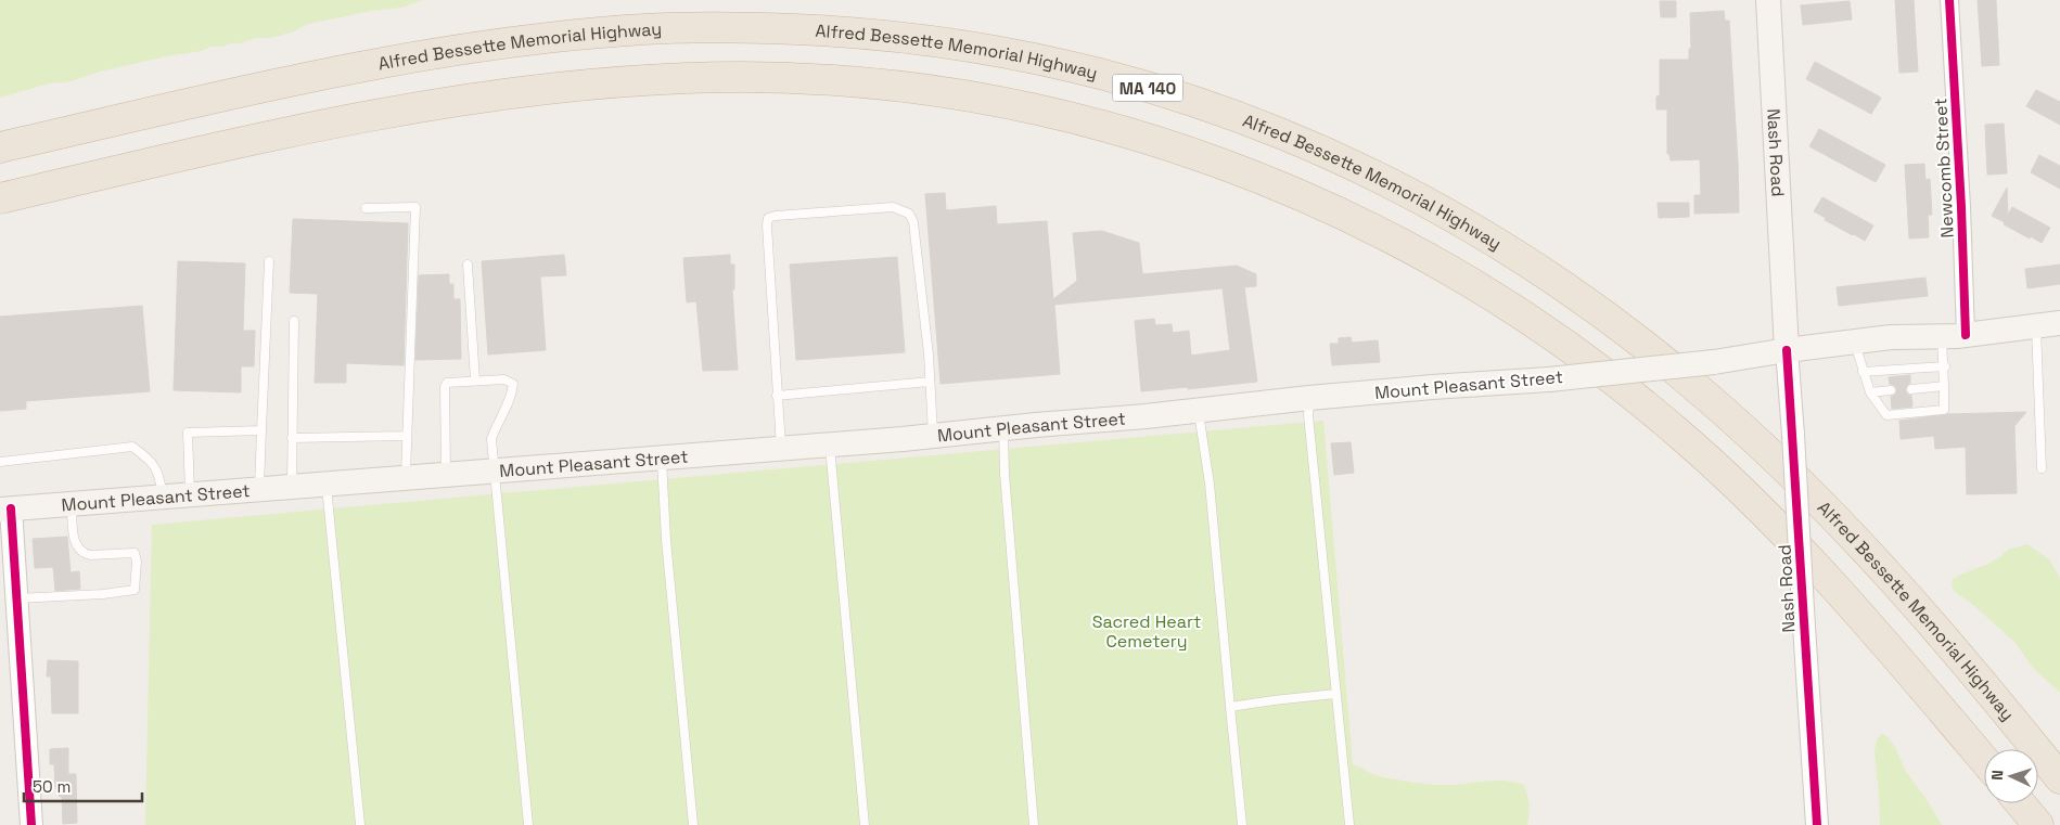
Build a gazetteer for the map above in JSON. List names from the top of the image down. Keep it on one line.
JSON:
{"streets":{"highway":["Alfred Bessette Memorial Highway","MA 140"],"main road":["Nash Road","Mount Pleasant Street"],"street":["Newcomb Street"]},"crossings":[["Nash Road","Mount Pleasant Street"],["Newcomb Street","Mount Pleasant Street"]],"parks":["Sacred Heart Cemetery"],"scale_bar":"50 m","north":"left"}
